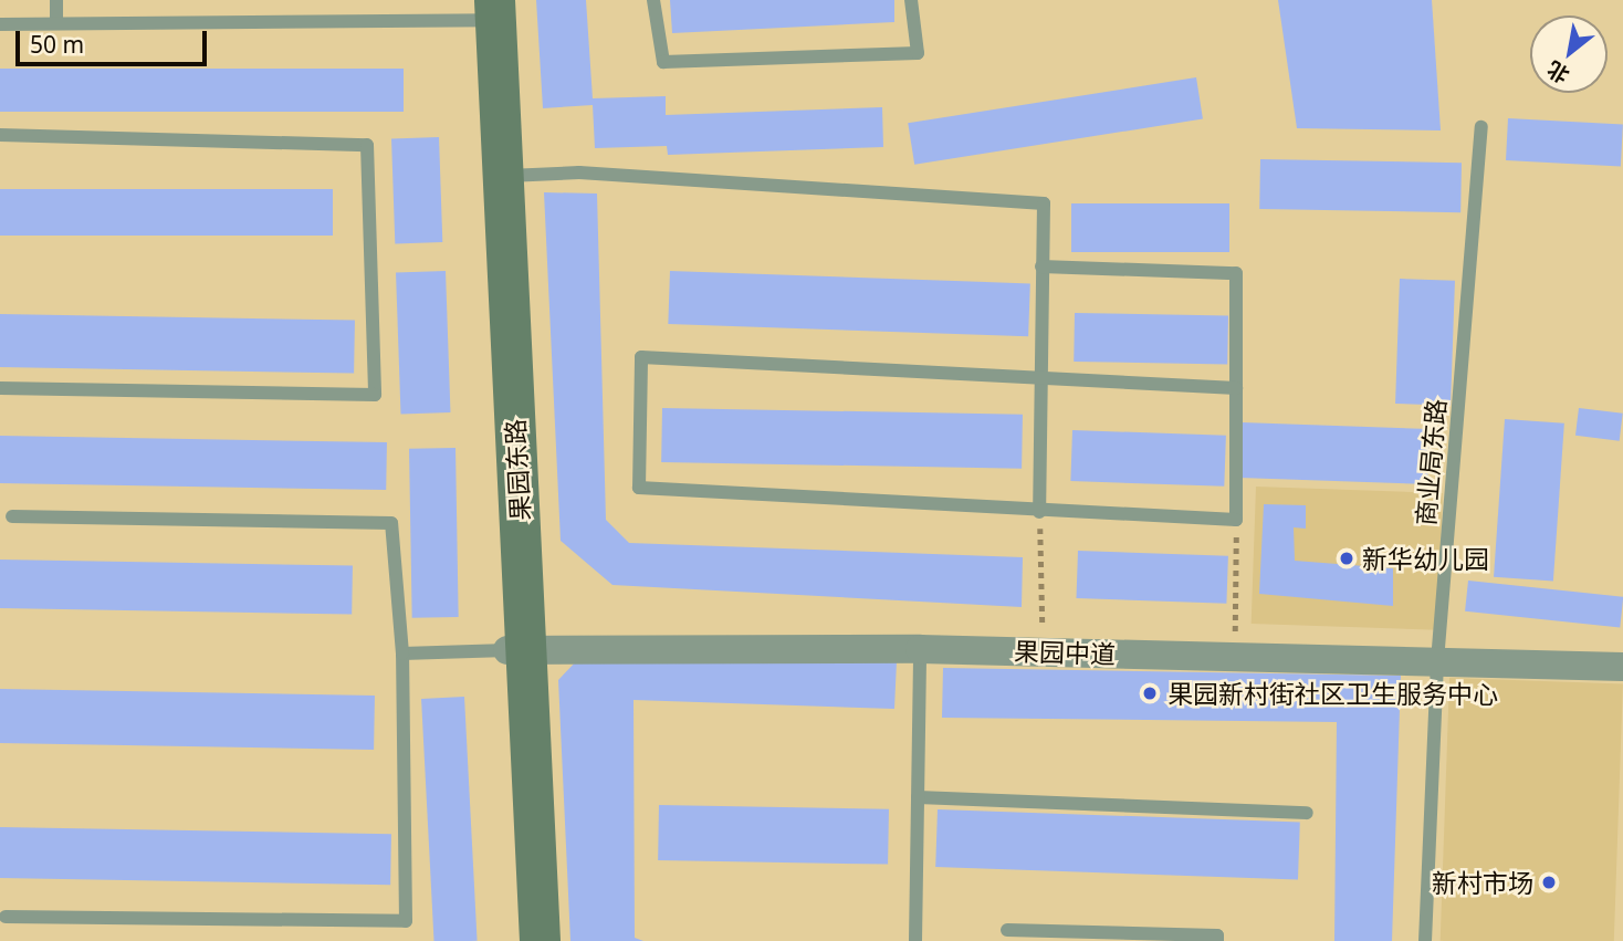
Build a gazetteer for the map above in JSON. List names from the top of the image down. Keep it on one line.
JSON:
{"streets":{"street":["果园东路","果园中道"],"lane":["商业局东路"]},"crossings":[["商业局东路","果园中道"],["果园东路","果园中道"]],"places":["新华幼儿园","果园新村街社区卫生服务中心","新村市场"],"scale_bar":"50 m","north":"bottom left"}
